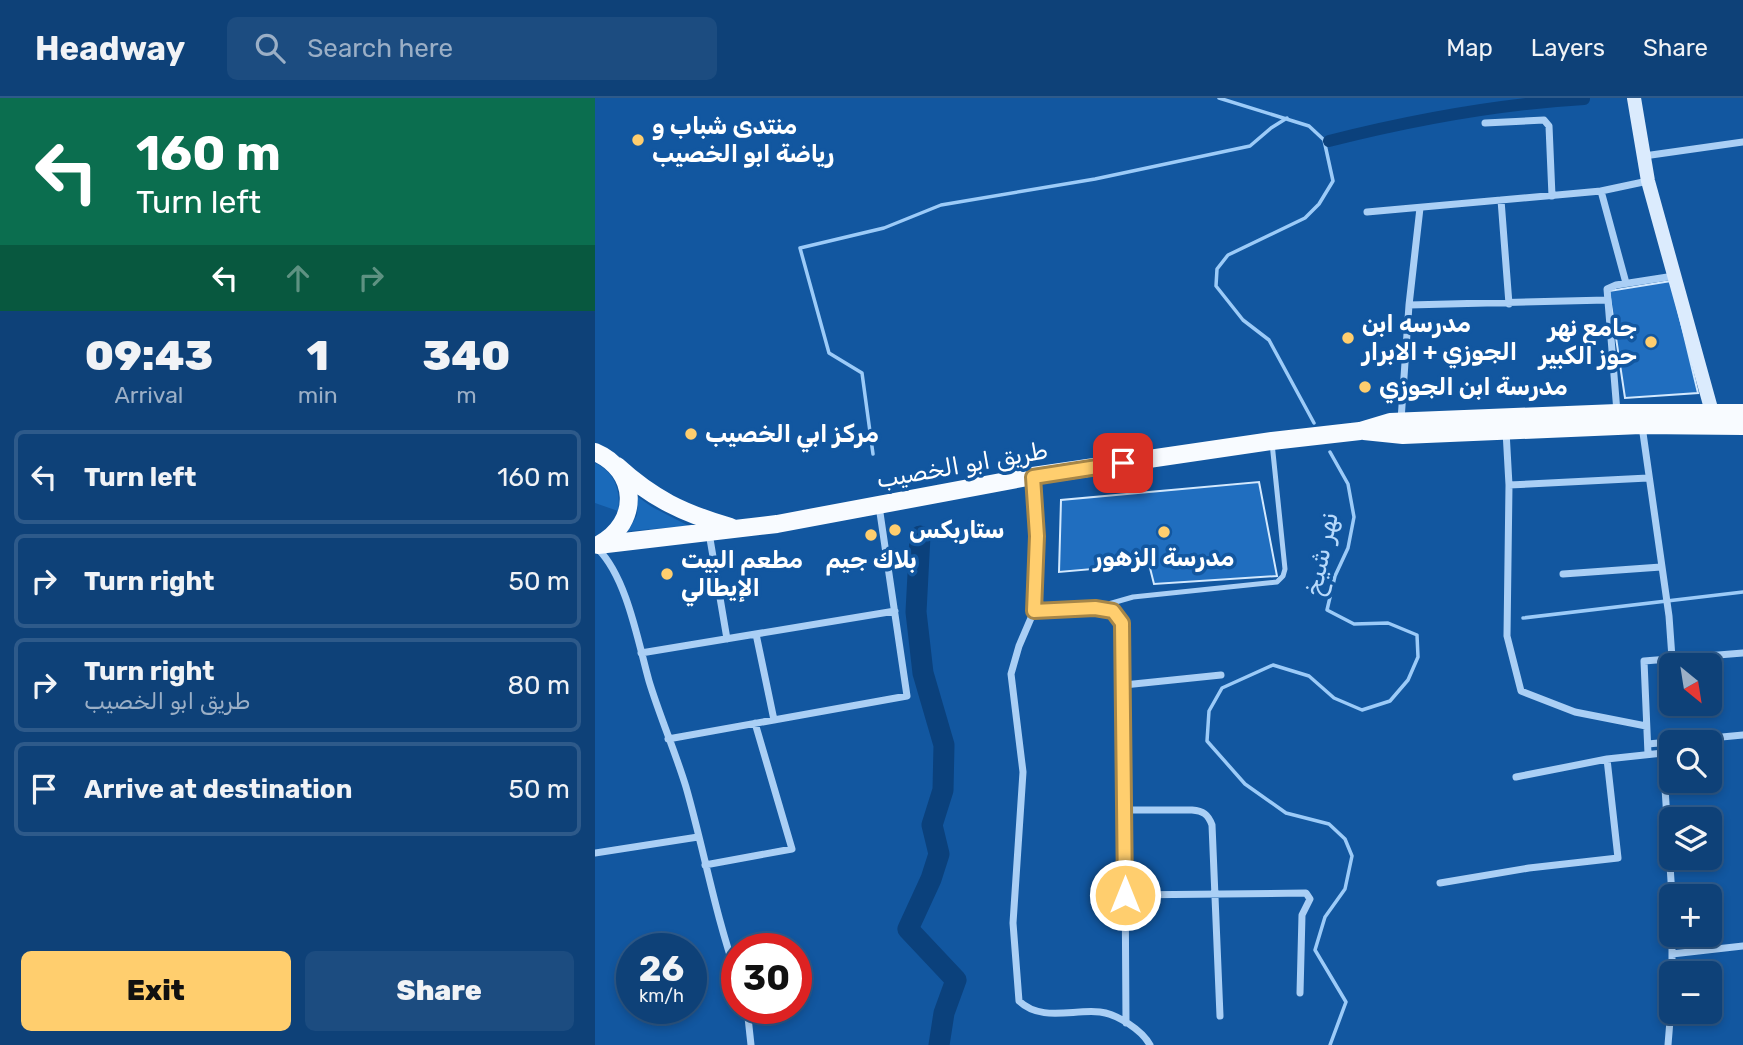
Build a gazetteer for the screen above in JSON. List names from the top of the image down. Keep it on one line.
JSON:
{"streets":{"main road":["طريق ابو الخصيب"]},"water":["نهر شيخ"],"places":["منتدى شباب و رياضة ابو الخصيب","مدرسه ابن الجوزي + الابرار","جامع نهر حوز الكبير","مدرسة ابن الجوزي","مركز ابي الخصيب","ستاربكس","مدرسة الزهور","بلاك جيم","مطعم البيت الإيطالي"],"north":"bottom right","page":{"header":"Headway","search":"Search here","nav":["Map","Layers","Share"],"turn":["160 m","Turn left"],"eta":["09:43","Arrival","1","min","340","m"],"list":[{"name":"Turn left","value":"160 m"},{"name":"Turn right","value":"50 m"},{"name":"Turn right","note":"طريق ابو الخصيب","value":"80 m"},{"name":"Arrive at destination","value":"50 m"}],"map_buttons":["+","−"],"speed":"26 km/h","limit":"30","buttons":["Exit","Share"]}}
